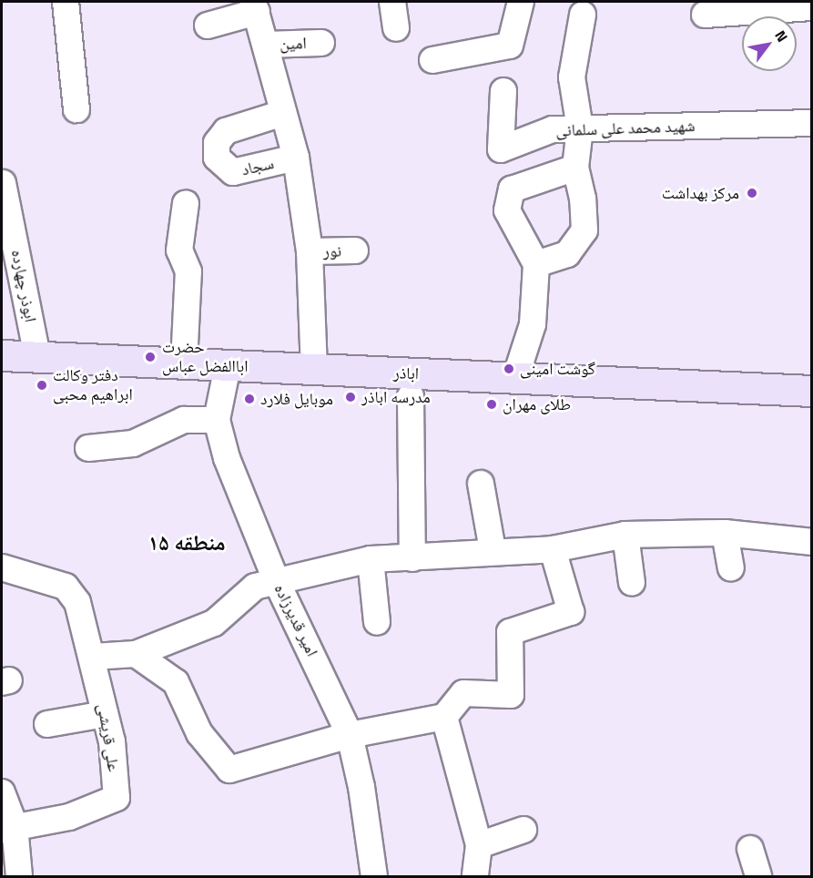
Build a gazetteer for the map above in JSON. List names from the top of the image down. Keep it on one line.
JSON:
{"streets":{"main road":["اباذر"],"street":["امین","شهید محمد علی سلمانی","سجاد","نور","ابوذر چهارده","امیر قدیرزاده","علی قریشی"]},"crossings":[["ابوذر چهارده","اباذر"],["اباذر","امیر قدیرزاده"]],"districts":["منطقه ۱۵"],"places":["مرکز بهداشت","حضرت اباالفضل عباس","گوشت امینی","دفتر وکالت ابراهیم محبی","مدرسه اباذر","موبایل فلارد","طلای مهران"],"north":"top right"}
